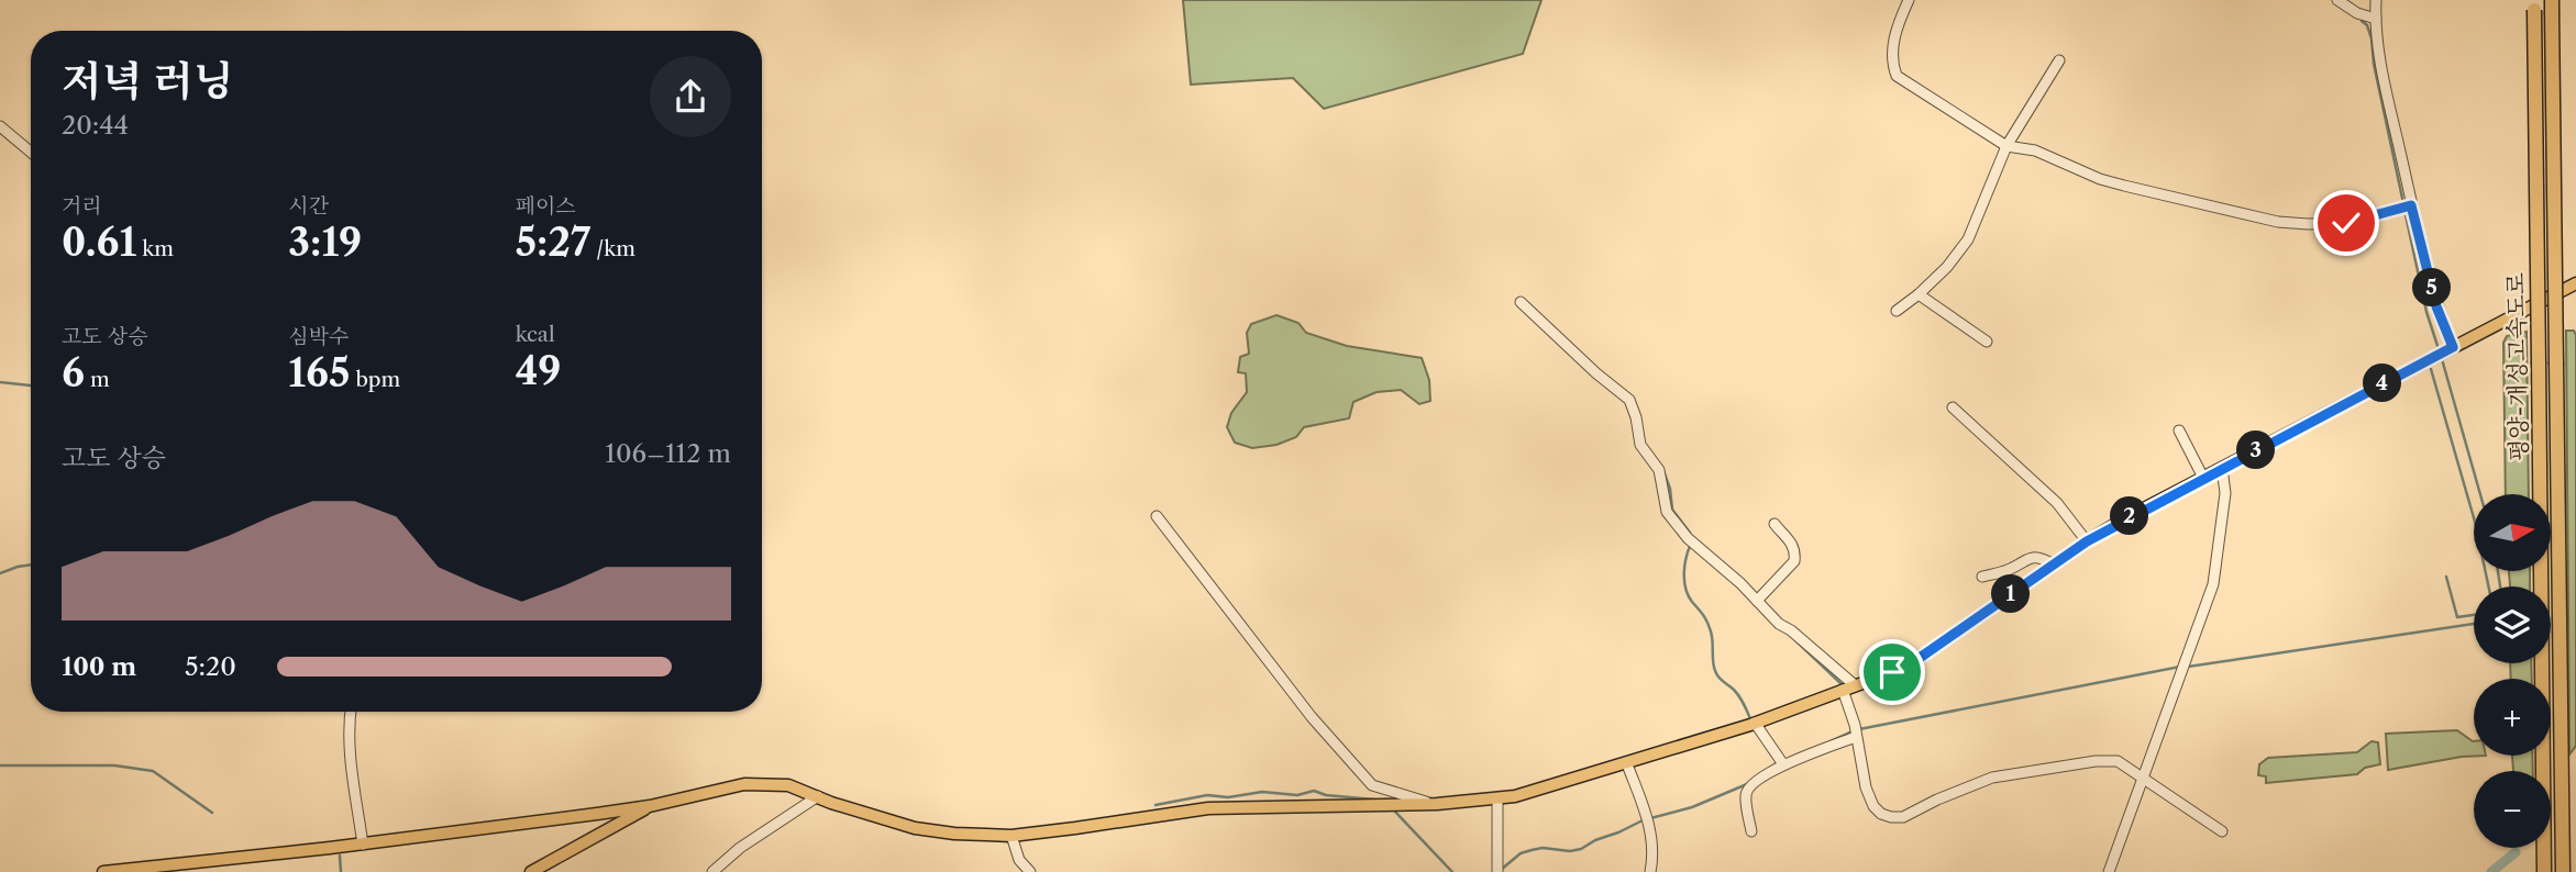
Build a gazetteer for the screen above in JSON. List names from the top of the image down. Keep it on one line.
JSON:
{"streets":{"highway":["평양-개성고속도로"]},"north":"right","page":{"heading":["저녁 러닝","20:44"],"stats":[["거리","0.61 km"],["시간","3:19"],["페이스","5:27 /km"],["고도 상승","6 m"],["심박수","165 bpm"],["kcal","49"]],"pins":["5","4","3","2","1"],"chart":["고도 상승","106–112 m"],"map_buttons":["+","−"],"list":[{"name":"100 m","note":"5:20"}]}}
